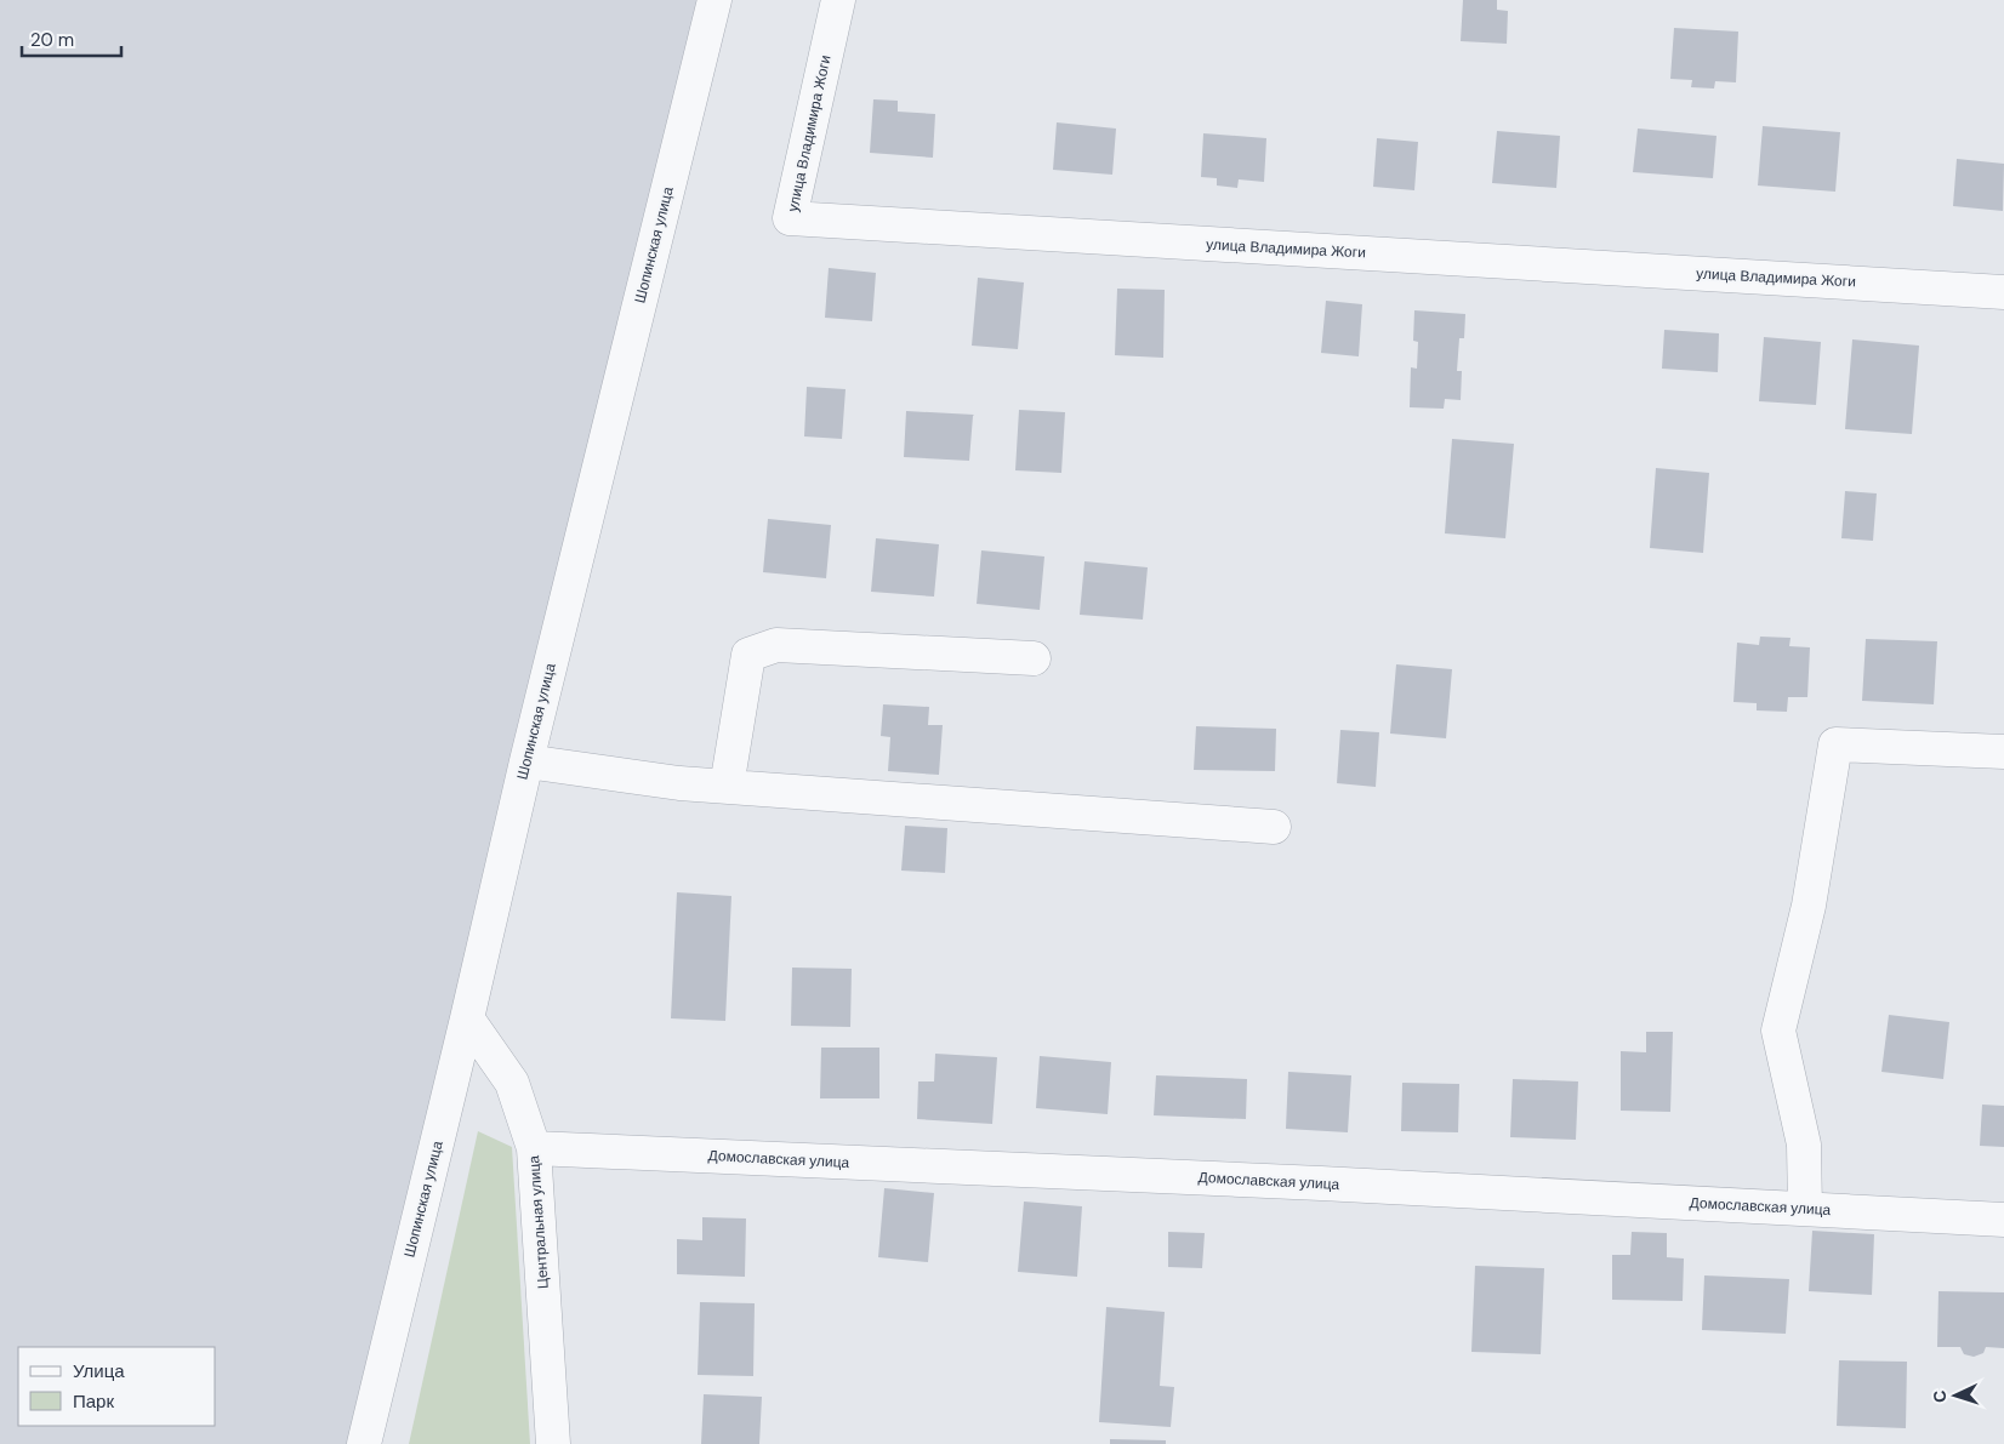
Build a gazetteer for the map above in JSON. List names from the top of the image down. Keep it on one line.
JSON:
{"streets":{"street":["улица Владимира Жоги","Шопинская улица","Домославская улица","Центральная улица"]},"crossings":[["Шопинская улица","Центральная улица"],["Домославская улица","Центральная улица"]],"legend":["Улица","Парк"],"scale_bar":"20 m","north":"left"}
